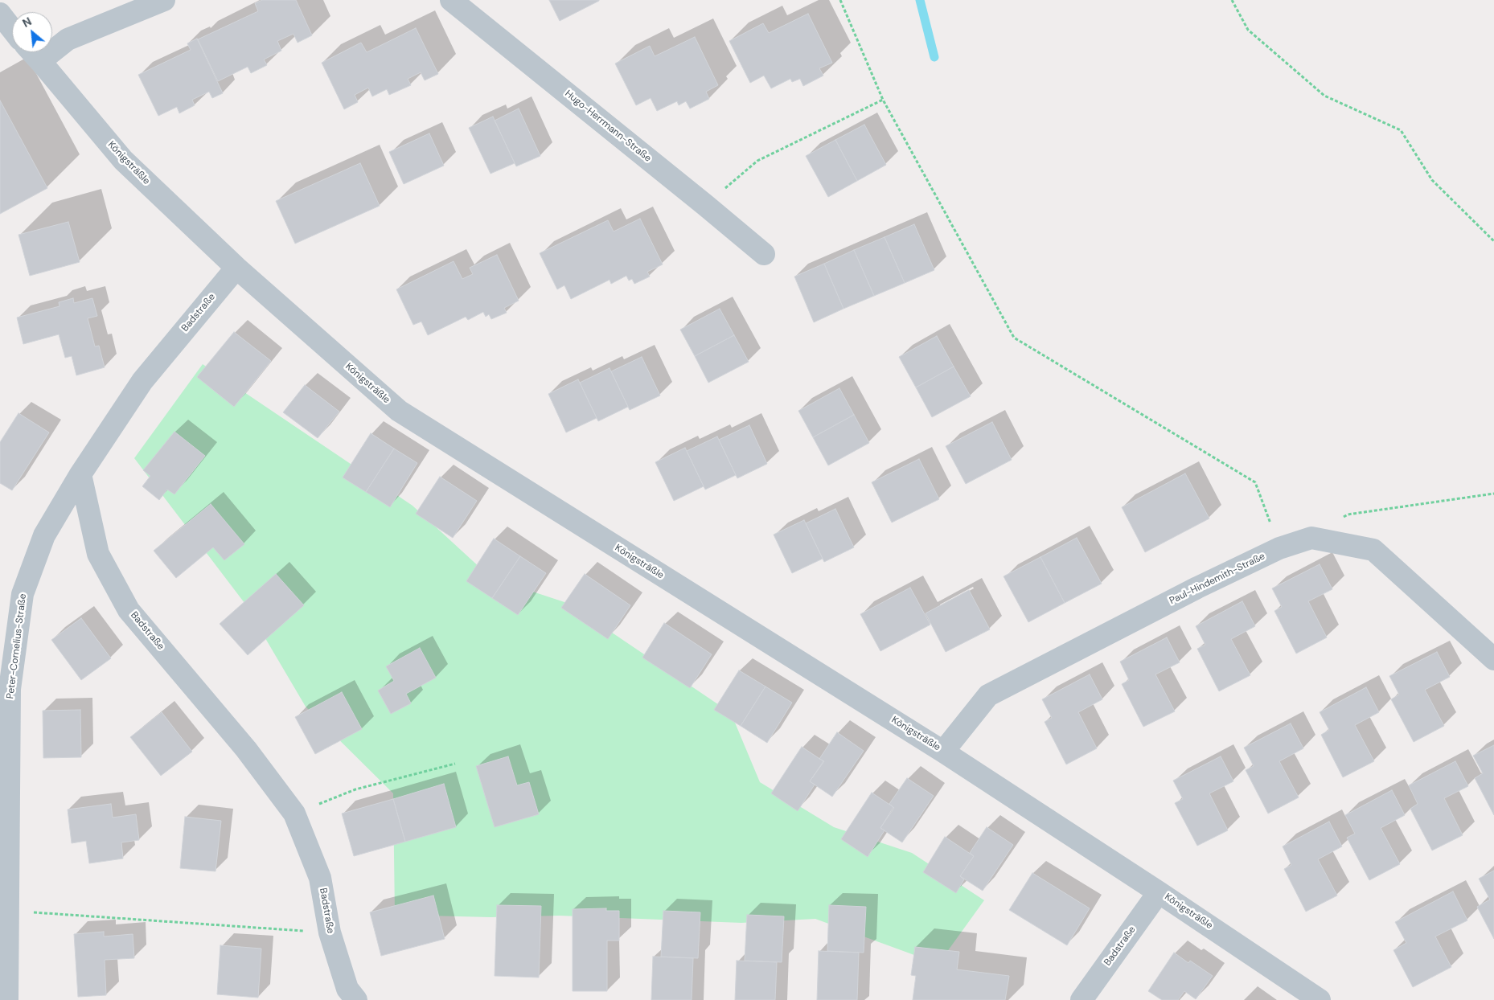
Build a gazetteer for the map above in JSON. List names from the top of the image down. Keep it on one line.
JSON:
{"streets":{"street":["Hugo-Herrmann-Straße","Königsträßle","Badstraße","Paul-Hindemith-Straße","Peter-Cornelius-Straße"]},"crossings":[["Königsträßle","Badstraße"],["Königsträßle","Paul-Hindemith-Straße"],["Badstraße","Peter-Cornelius-Straße"]],"north":"top left"}
